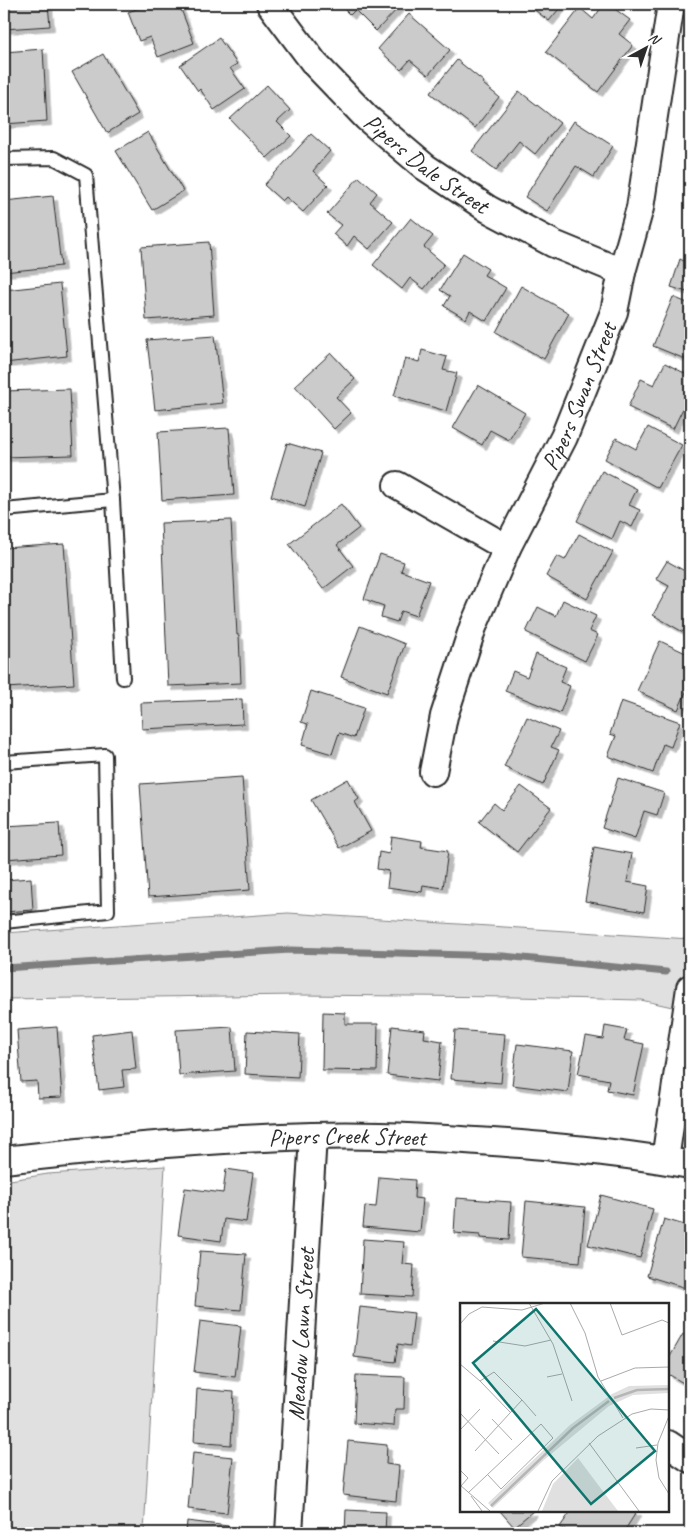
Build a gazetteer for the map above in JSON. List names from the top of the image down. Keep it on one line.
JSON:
{"streets":{"street":["Pipers Dale Street","Pipers Swan Street","Pipers Creek Street","Meadow Lawn Street"]},"crossings":[["Pipers Dale Street","Pipers Swan Street"],["Pipers Creek Street","Meadow Lawn Street"]],"north":"top right"}
